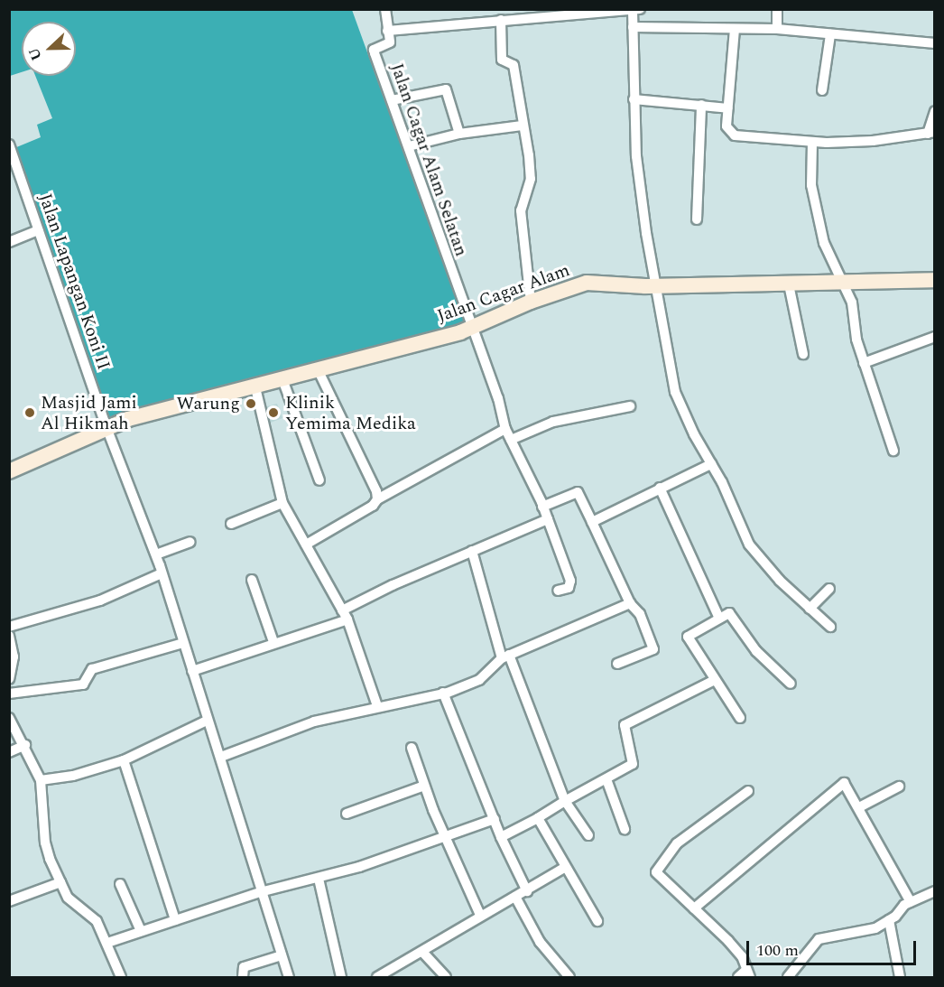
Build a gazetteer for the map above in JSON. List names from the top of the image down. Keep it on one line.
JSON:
{"streets":{"street":["Jalan Cagar Alam Selatan","Jalan Lapangan Koni II","Jalan Cagar Alam"]},"crossings":[["Jalan Cagar Alam Selatan","Jalan Cagar Alam"],["Jalan Lapangan Koni II","Jalan Cagar Alam"]],"places":["Warung","Masjid Jami Al Hikmah","Klinik Yemima Medika"],"scale_bar":"100 m","north":"left"}
